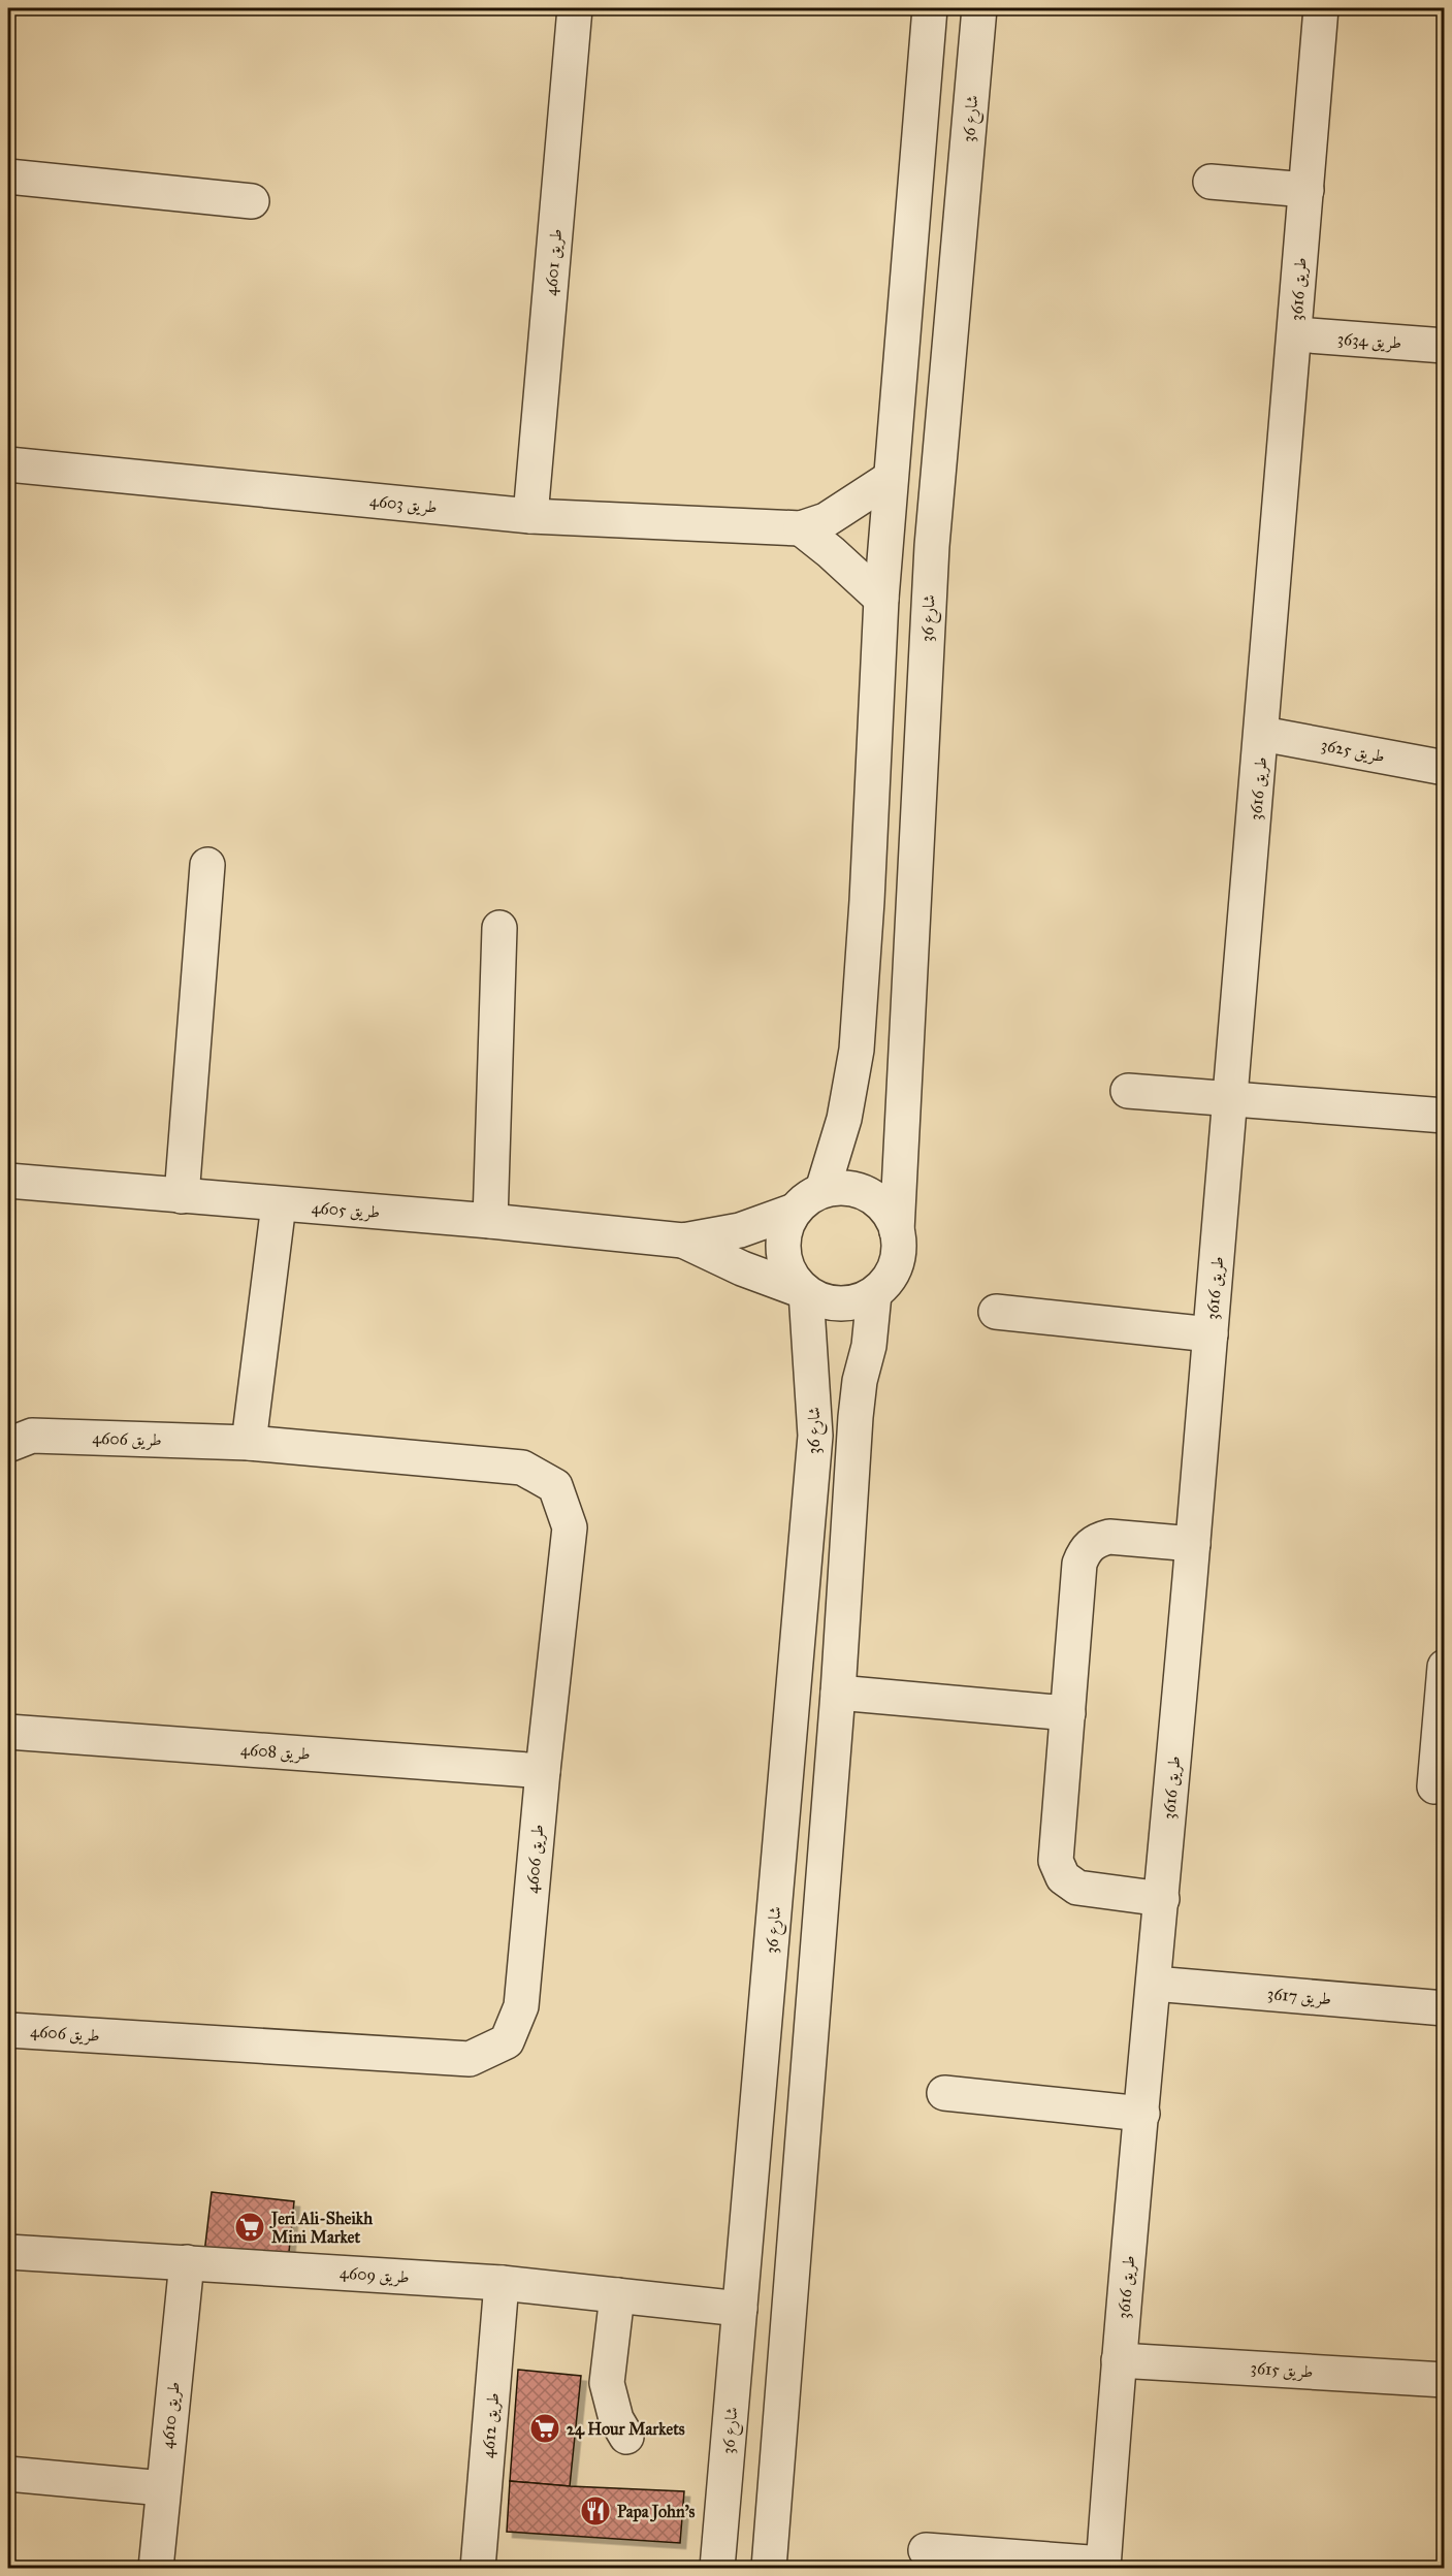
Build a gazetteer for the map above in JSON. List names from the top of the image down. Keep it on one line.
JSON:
{"streets":{"street":["شارع 36","طريق 4601","طريق 3616","طريق 3634","طريق 4603","طريق 3625","طريق 4605","طريق 4606","طريق 4608","طريق 3617","طريق 4609","طريق 3615","طريق 4610","طريق 4612"]},"crossings":[["شارع 36","طريق 4605"],["شارع 36","طريق 4609"],["طريق 4601","طريق 4603"],["طريق 3616","طريق 3634"],["طريق 3616","طريق 3625"],["طريق 3616","طريق 3617"],["طريق 3616","طريق 3615"],["طريق 4606","طريق 4608"],["طريق 4609","طريق 4610"],["طريق 4609","طريق 4612"]],"places":{"supermarket":["Jeri Ali-Sheikh Mini Market","24 Hour Markets"],"restaurant":["Papa John's"]}}
